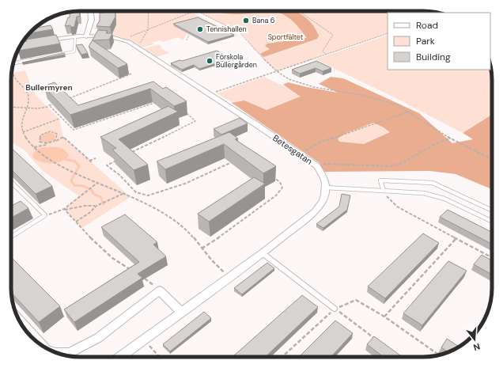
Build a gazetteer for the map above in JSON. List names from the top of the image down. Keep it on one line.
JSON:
{"streets":{"street":["Betesgatan"]},"districts":["Bullermyren"],"parks":["Sportfältet"],"places":["Bana 6","Tennishallen","Förskola Bullergården"],"legend":["Road","Park","Building"],"north":"bottom"}
